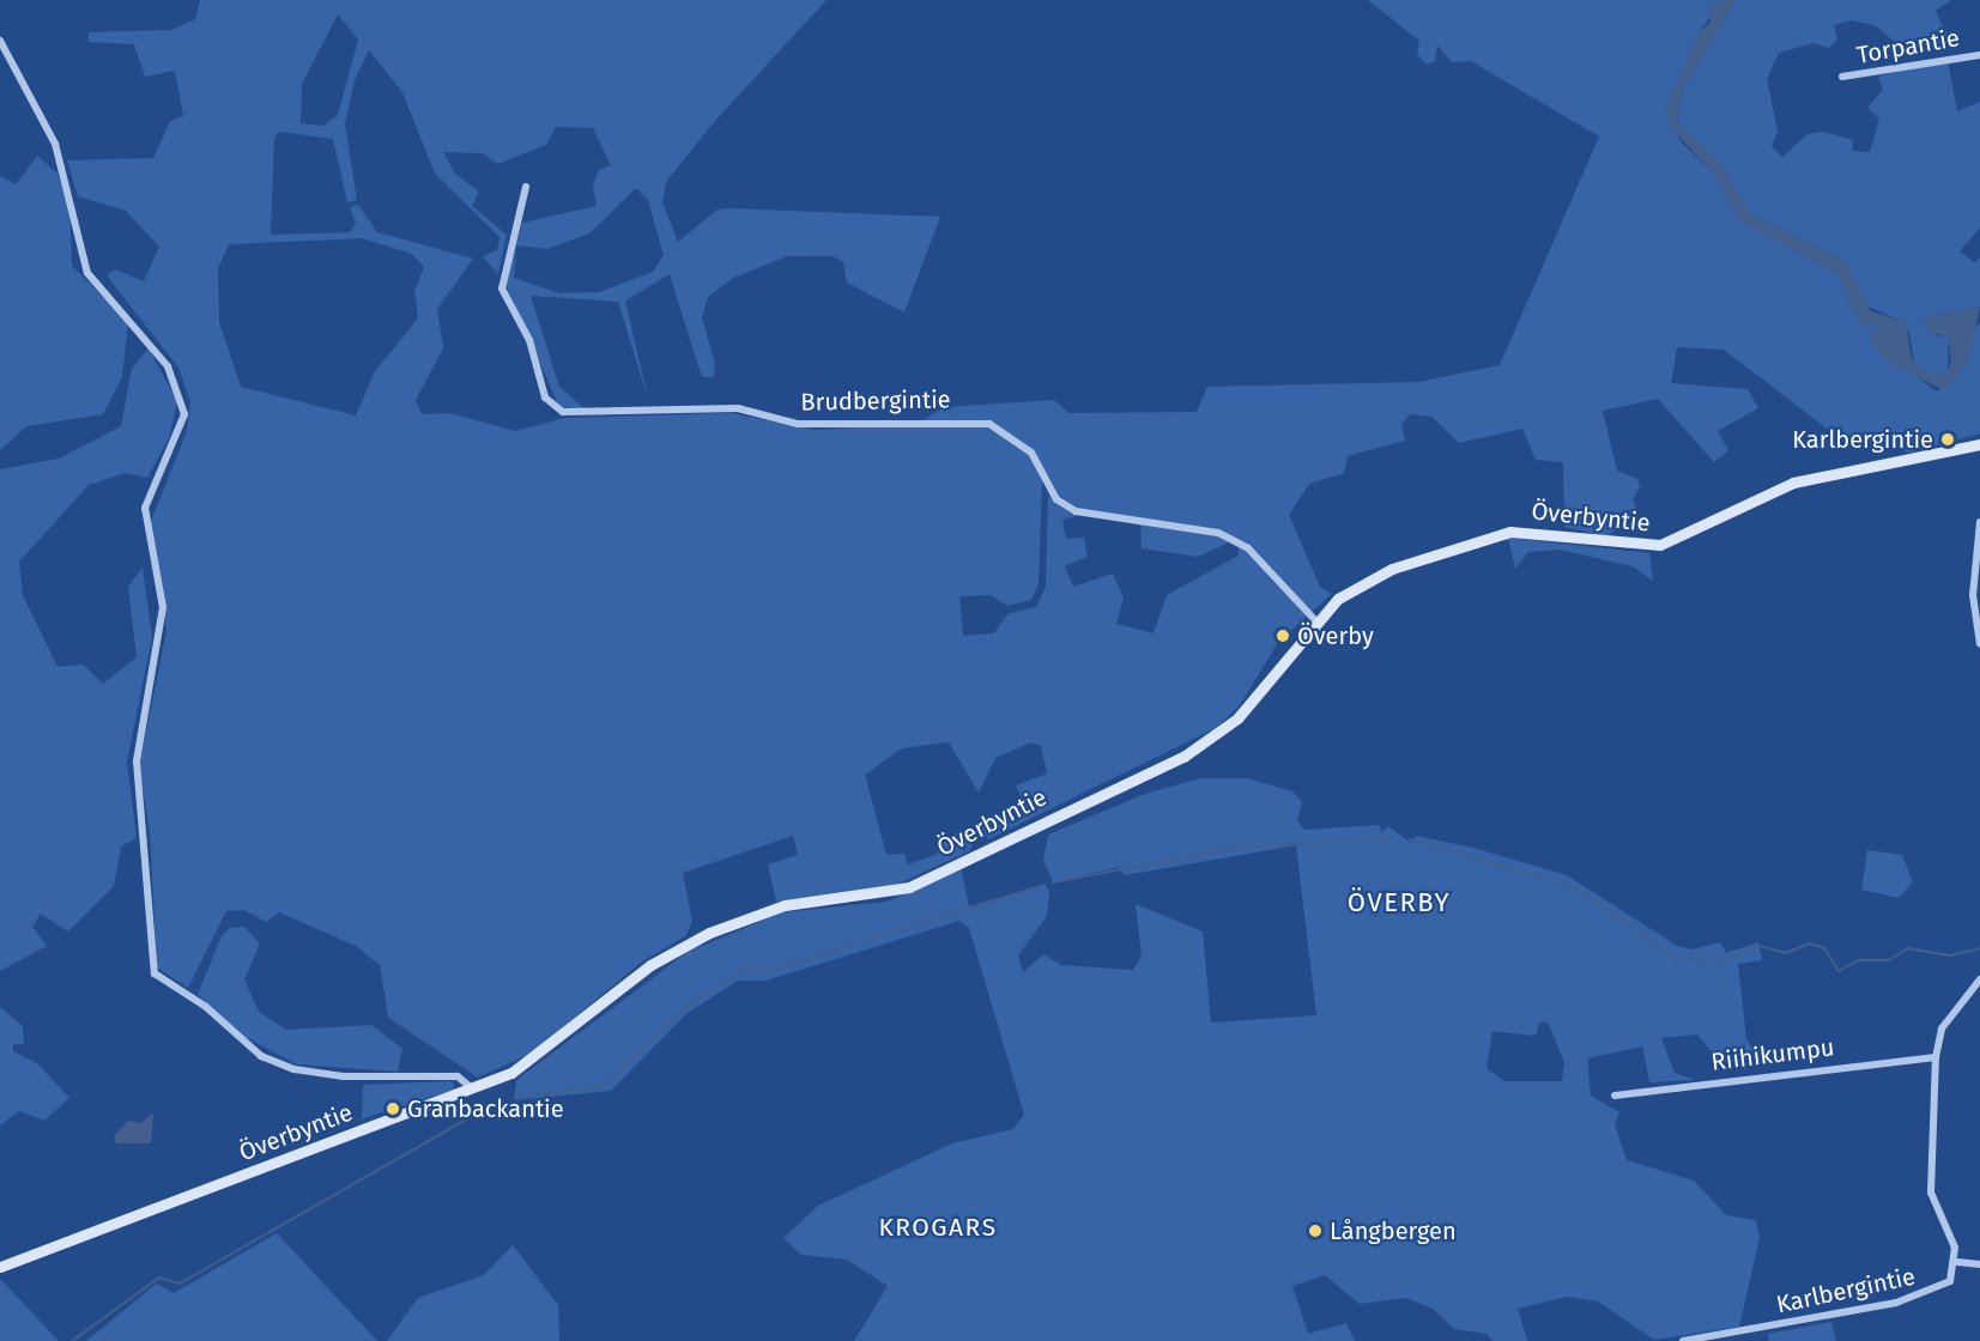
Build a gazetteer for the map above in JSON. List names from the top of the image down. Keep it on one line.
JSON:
{"streets":{"street":["Torpantie","Brudbergintie","Överbyntie","Riihikumpu","Karlbergintie"]},"crossings":[["Brudbergintie","Överbyntie"]],"districts":["ÖVERBY","KROGARS"],"places":["Karlbergintie","Överby","Granbackantie","Långbergen"]}
